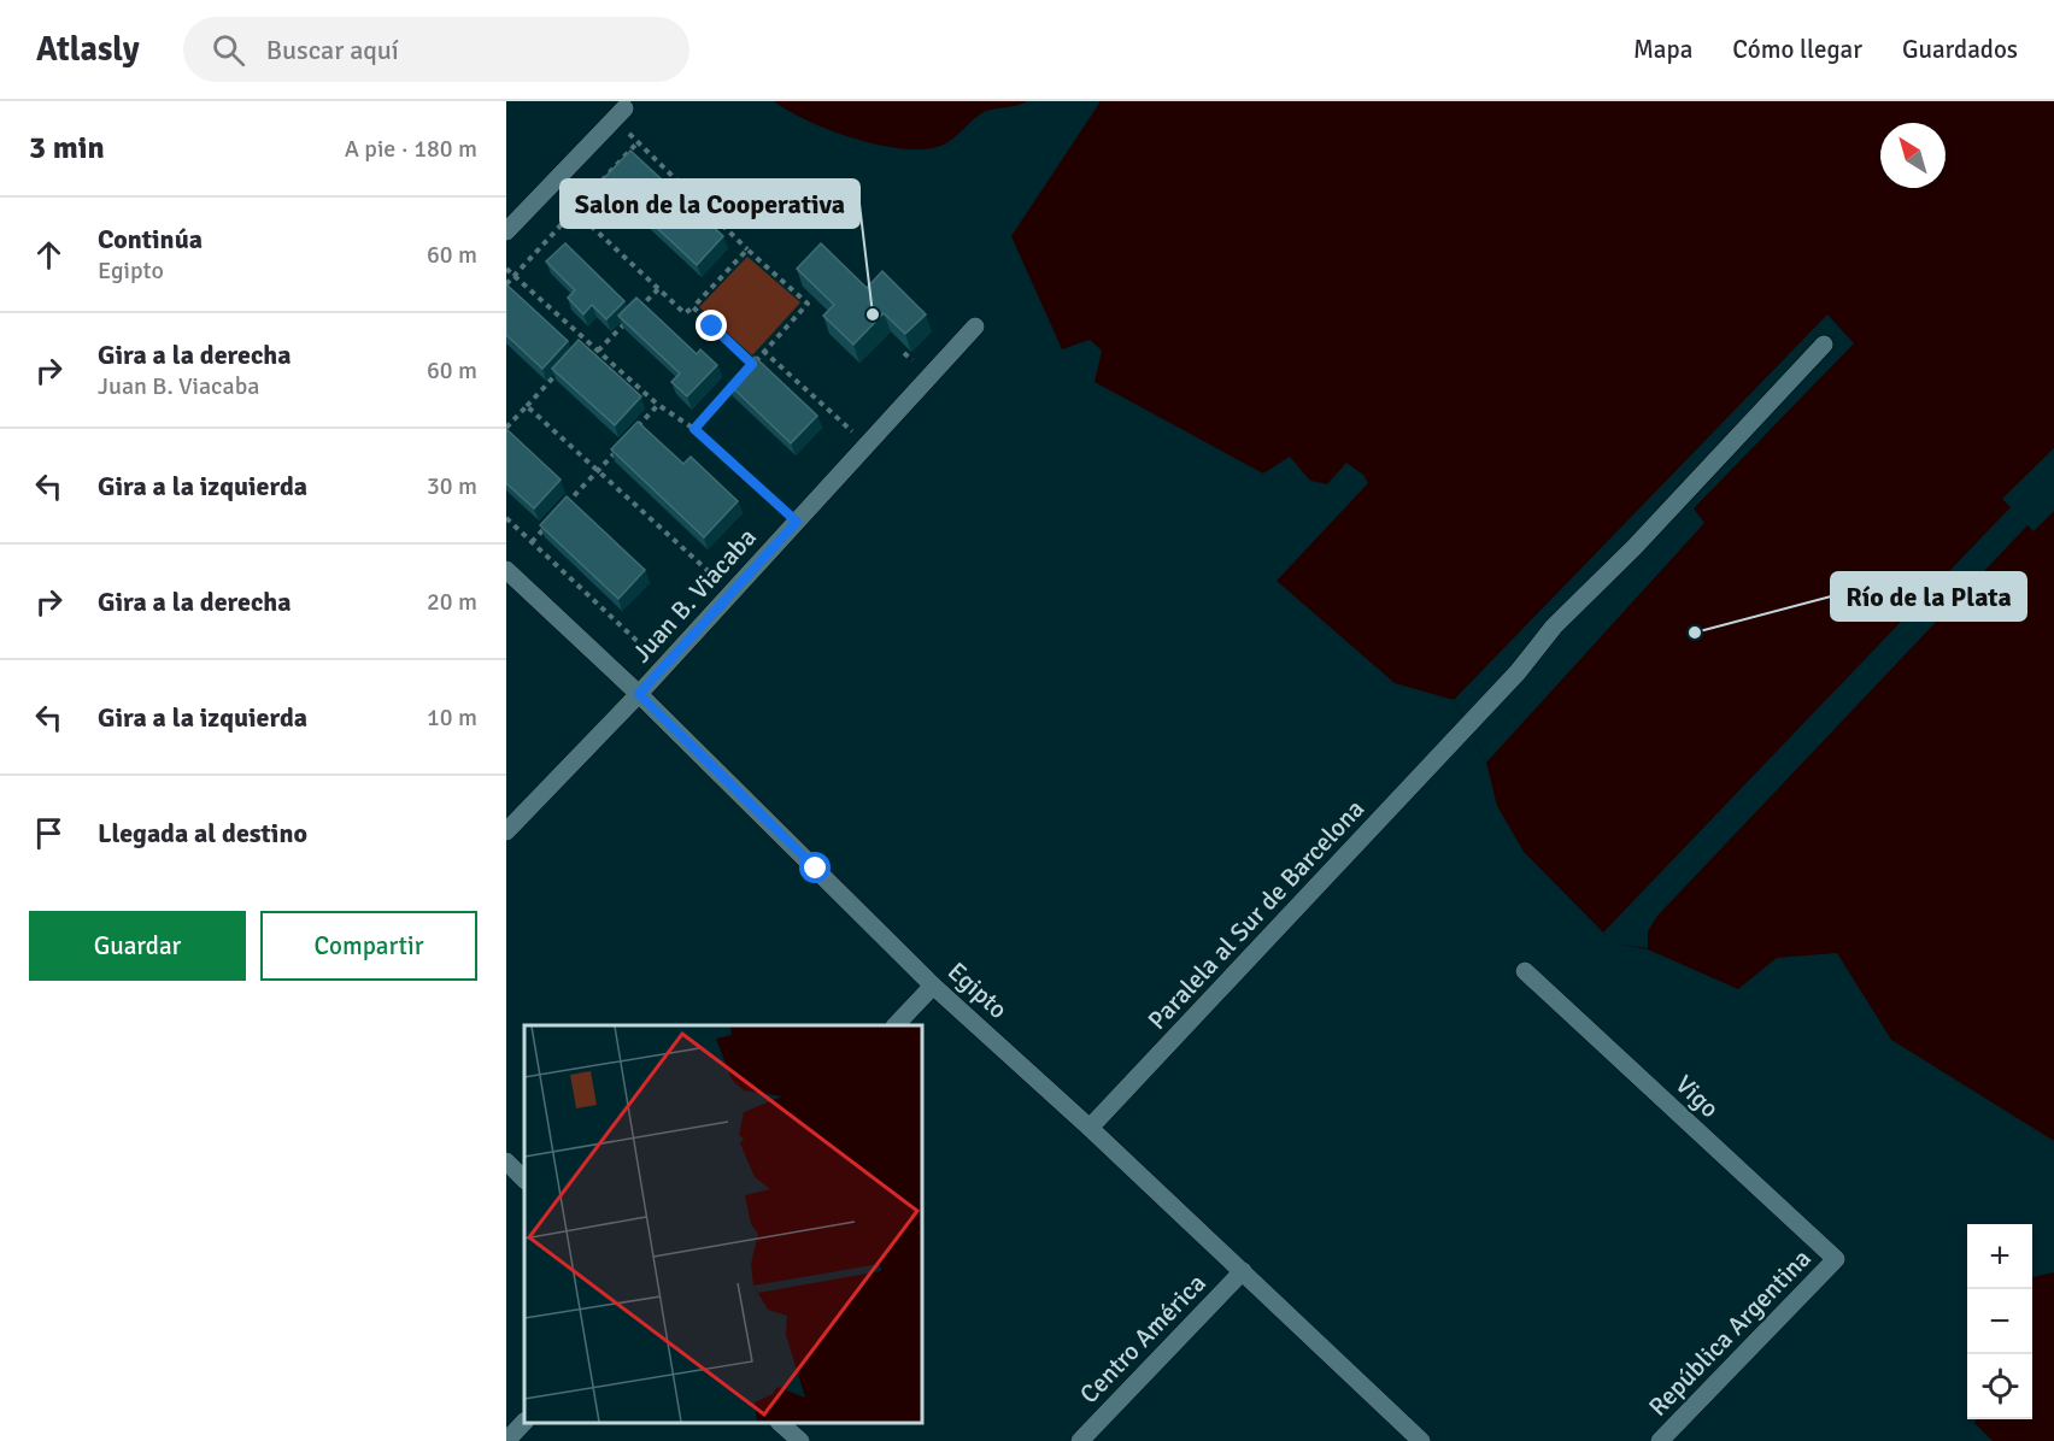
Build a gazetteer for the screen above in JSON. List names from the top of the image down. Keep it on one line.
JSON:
{"streets":{"street":["Juan B. Viacaba","Paralela al Sur de Barcelona","Egipto","Vigo","República Argentina","Centro América"]},"crossings":[["Juan B. Viacaba","Egipto"],["Paralela al Sur de Barcelona","Egipto"],["Egipto","Centro América"],["Vigo","República Argentina"]],"places":["Salon de la Cooperativa","Río de la Plata"],"north":"top left","page":{"header":"Atlasly","search":"Buscar aquí","nav":["Mapa","Cómo llegar","Guardados"],"heading":["3 min","A pie · 180 m"],"list":[["Continúa","Egipto","60 m"],["Gira a la derecha","Juan B. Viacaba","60 m"],["Gira a la izquierda","30 m"],["Gira a la derecha","20 m"],["Gira a la izquierda","10 m"],"Llegada al destino"],"buttons":["Guardar","Compartir"],"map_buttons":["+","−"]}}
